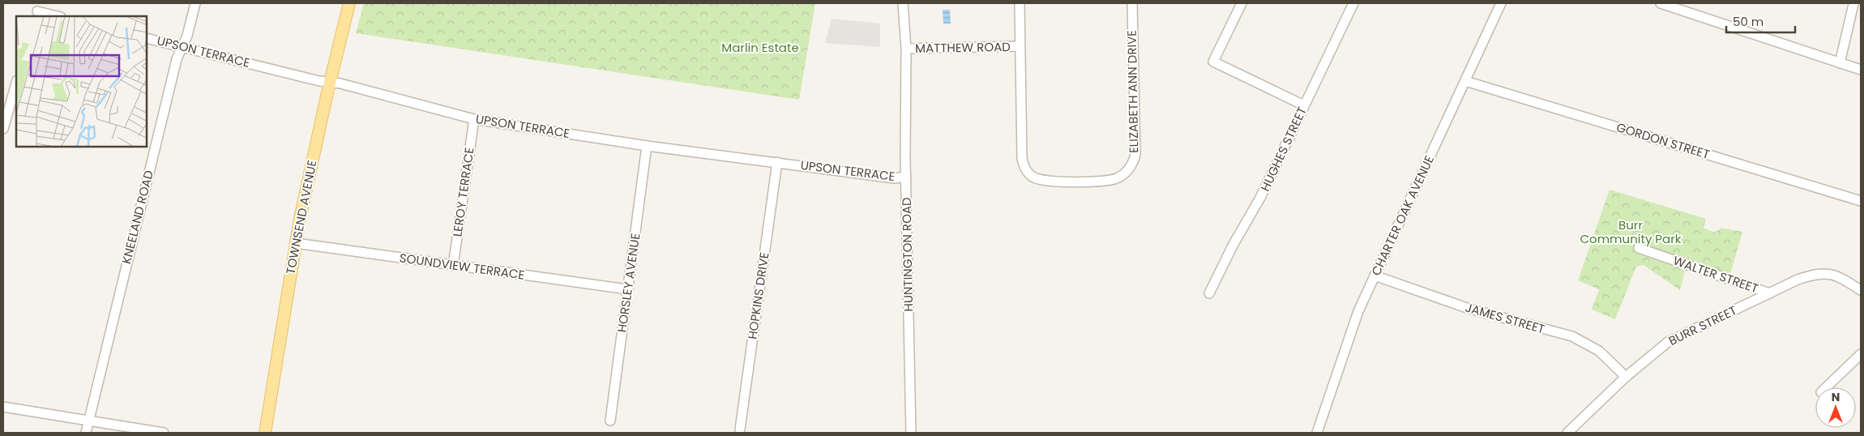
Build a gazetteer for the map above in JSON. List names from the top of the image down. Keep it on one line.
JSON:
{"streets":{"main road":["TOWNSEND AVENUE"],"street":["MATTHEW ROAD","UPSON TERRACE","ELIZABETH ANN DRIVE","GORDON STREET","HUGHES STREET","LEROY TERRACE","CHARTER OAK AVENUE","KNEELAND ROAD","HUNTINGTON ROAD","SOUNDVIEW TERRACE","WALTER STREET","HORSLEY AVENUE","HOPKINS DRIVE","JAMES STREET","BURR STREET"]},"crossings":[["MATTHEW ROAD","ELIZABETH ANN DRIVE"],["MATTHEW ROAD","HUNTINGTON ROAD"],["UPSON TERRACE","LEROY TERRACE"],["UPSON TERRACE","KNEELAND ROAD"],["UPSON TERRACE","TOWNSEND AVENUE"],["UPSON TERRACE","HUNTINGTON ROAD"],["UPSON TERRACE","HORSLEY AVENUE"],["UPSON TERRACE","HOPKINS DRIVE"],["GORDON STREET","CHARTER OAK AVENUE"],["LEROY TERRACE","SOUNDVIEW TERRACE"],["CHARTER OAK AVENUE","JAMES STREET"],["TOWNSEND AVENUE","SOUNDVIEW TERRACE"],["SOUNDVIEW TERRACE","HORSLEY AVENUE"],["WALTER STREET","BURR STREET"],["JAMES STREET","BURR STREET"]],"parks":["Marlin Estate","Burr Community Park"],"scale_bar":"50 m","north":"top"}
